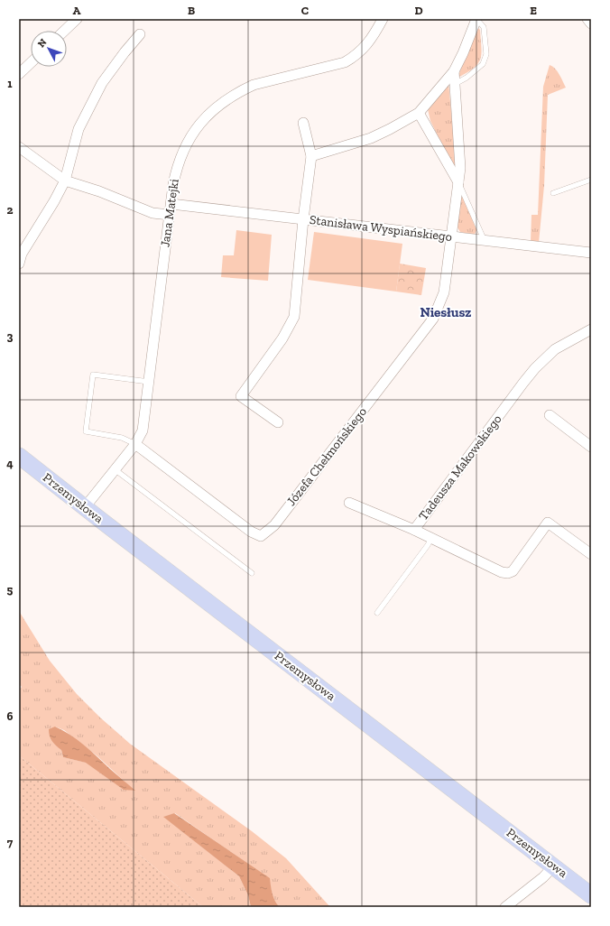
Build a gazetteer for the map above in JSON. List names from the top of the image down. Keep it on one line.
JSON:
{"streets":{"main road":["Przemysłowa"],"street":["Jana Matejki","Stanisława Wyspiańskiego","Józefa Chełmońskiego","Tadeusza Makowskiego"]},"crossings":[["Jana Matejki","Stanisława Wyspiańskiego"],["Jana Matejki","Józefa Chełmońskiego"],["Jana Matejki","Przemysłowa"],["Stanisława Wyspiańskiego","Józefa Chełmońskiego"]],"districts":["Niesłusz"],"north":"top left","grid":{"columns":["A","B","C","D","E"],"rows":["1","2","3","4","5","6","7"]}}
